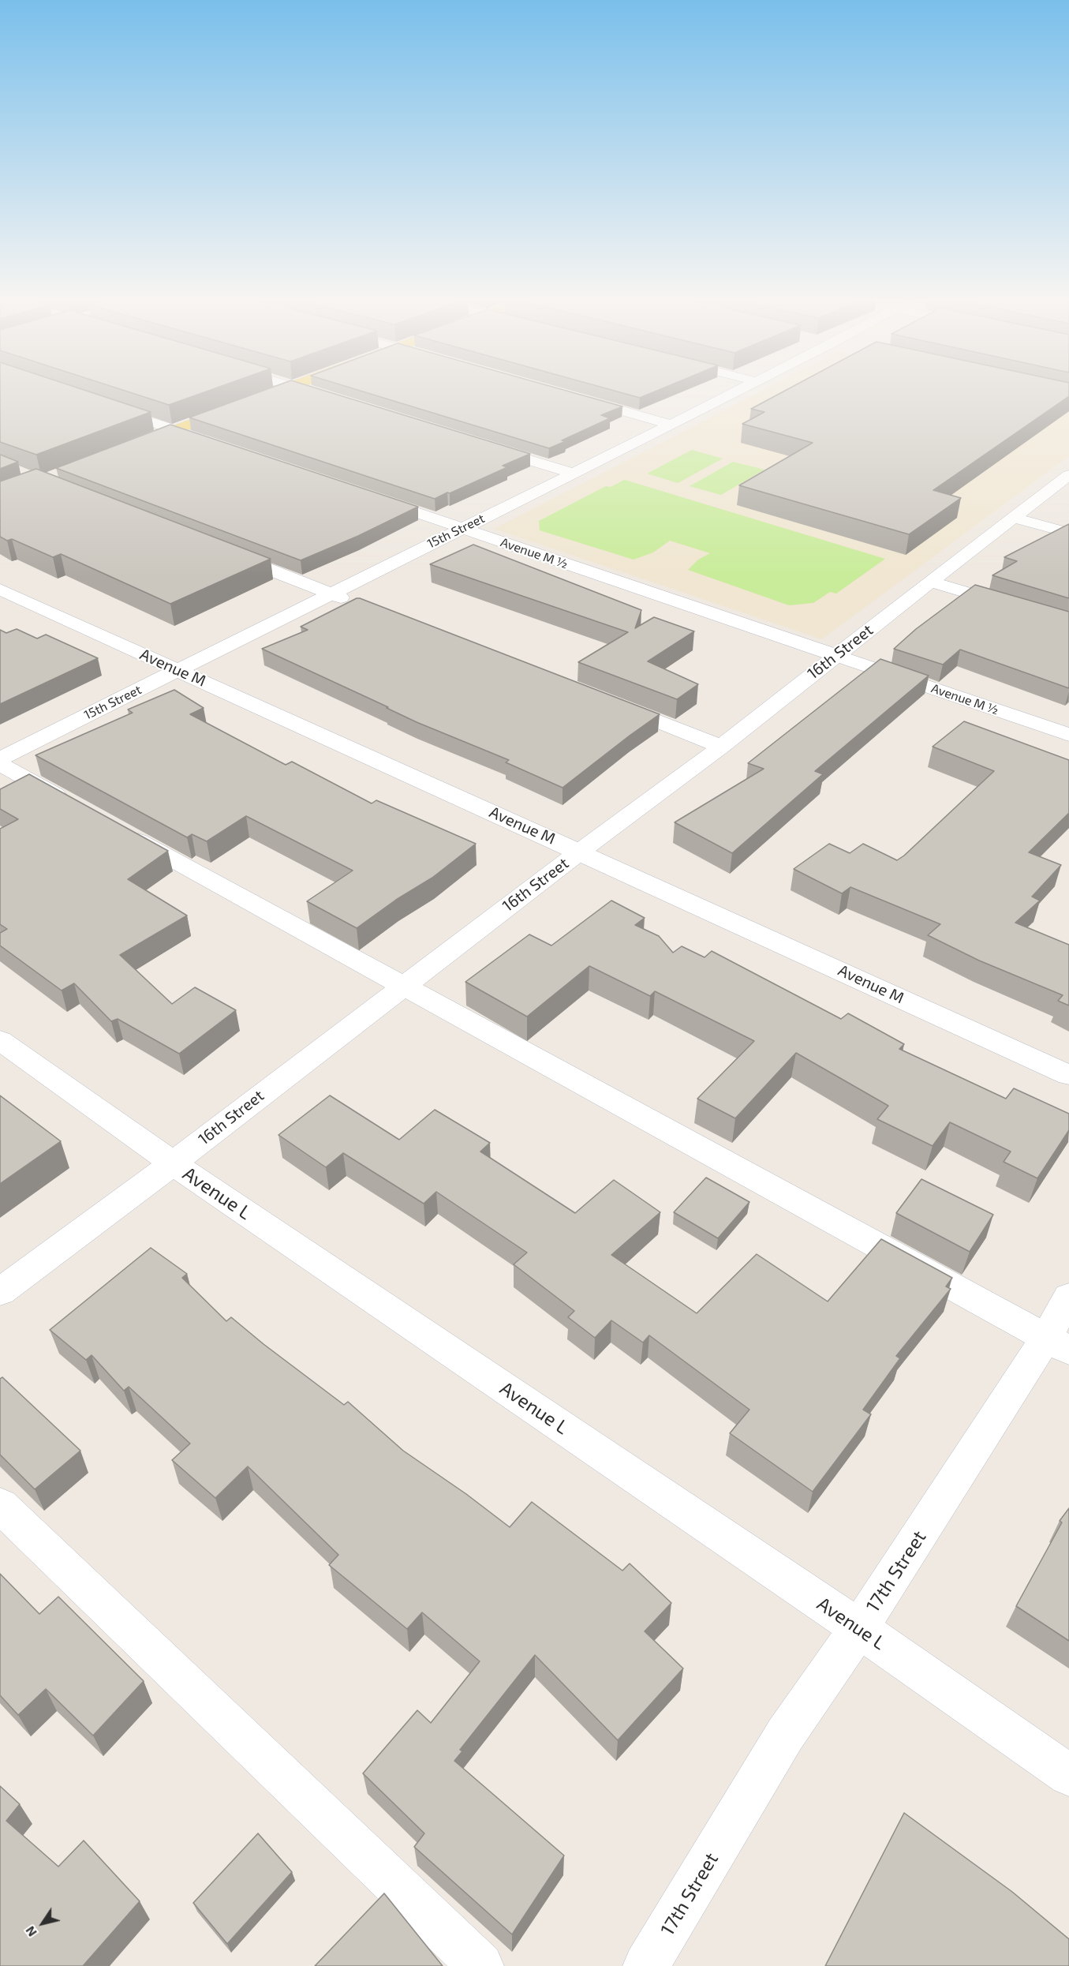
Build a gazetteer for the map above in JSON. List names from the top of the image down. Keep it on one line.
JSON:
{"streets":{"street":["15th Street","Avenue M ½","16th Street","Avenue M","Avenue L","17th Street"]},"crossings":[["15th Street","Avenue M ½"],["15th Street","Avenue M"],["Avenue M ½","16th Street"],["16th Street","Avenue M"],["16th Street","Avenue L"],["Avenue L","17th Street"]],"north":"bottom left"}
